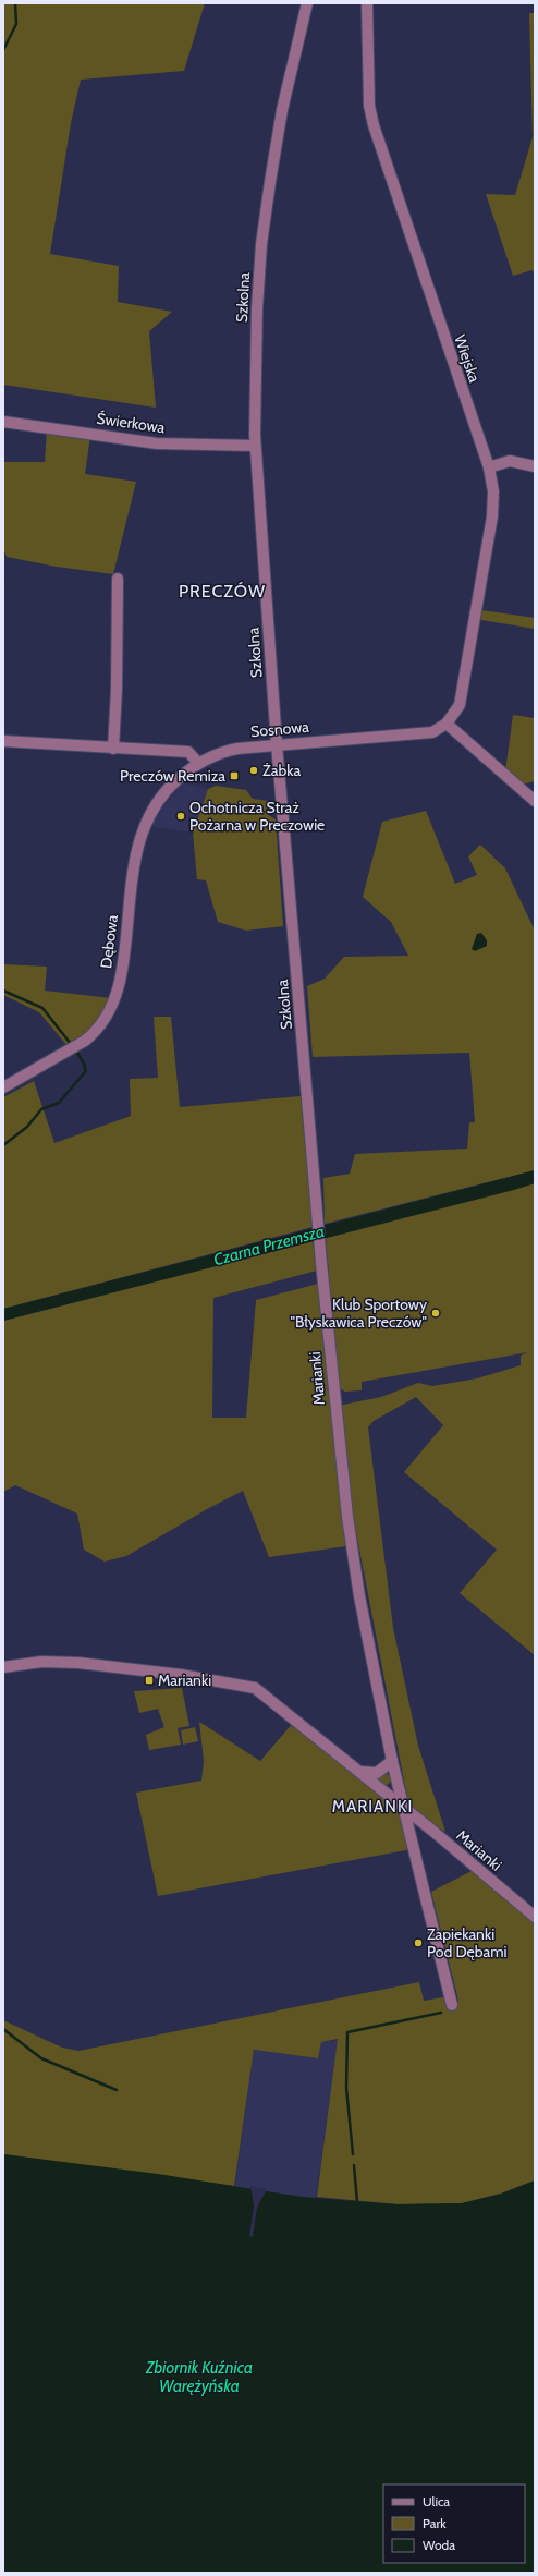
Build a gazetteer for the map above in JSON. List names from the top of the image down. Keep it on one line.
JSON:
{"streets":{"street":["Szkolna","Wiejska","Świerkowa","Sosnowa","Dębowa","Marianki"]},"crossings":[["Szkolna","Świerkowa"],["Szkolna","Sosnowa"],["Szkolna","Marianki"],["Wiejska","Sosnowa"],["Sosnowa","Dębowa"]],"districts":["PRECZÓW","MARIANKI"],"water":["Czarna Przemsza","Zbiornik Kuźnica Warężyńska"],"places":{"other":["Żabka","Ochotnicza Straż Pożarna w Preczowie","Klub Sportowy \"Błyskawica Preczów\"","Zapiekanki Pod Dębami"],"transit":["Preczów Remiza","Marianki"]},"legend":["Ulica","Park","Woda"]}
